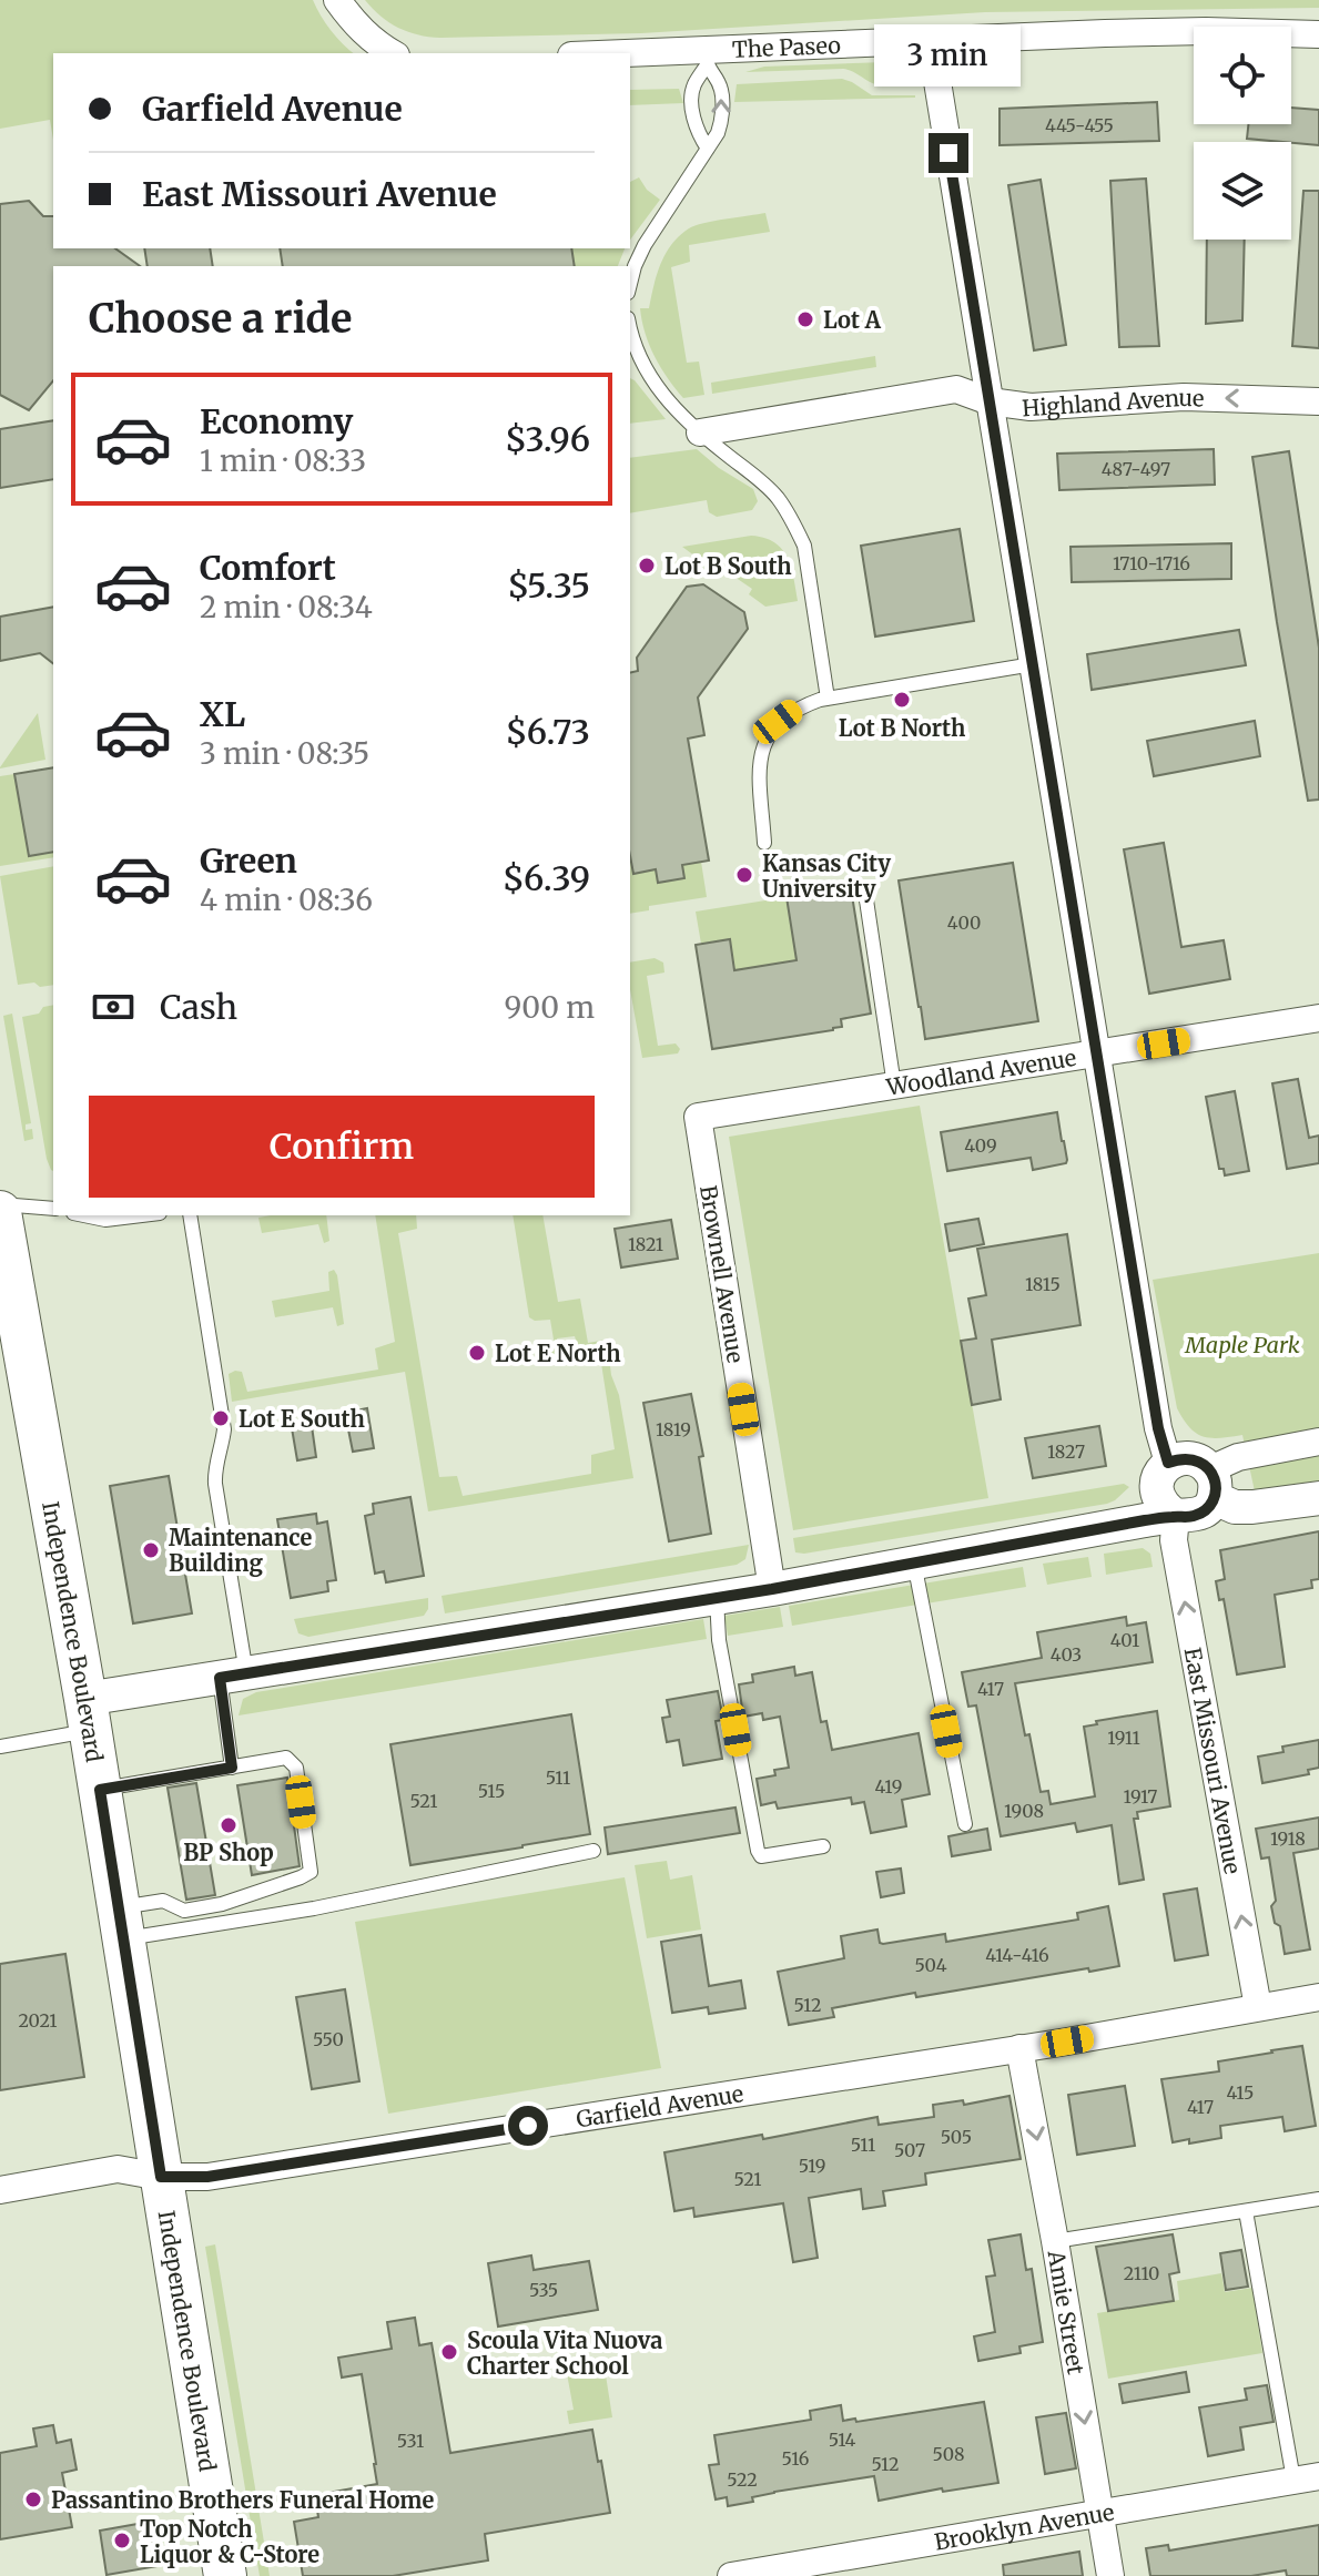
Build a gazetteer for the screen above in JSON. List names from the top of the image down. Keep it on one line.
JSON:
{"streets":{"main road":["Independence Boulevard"],"street":["The Paseo","Highland Avenue","Woodland Avenue","Brownell Avenue","East Missouri Avenue","Garfield Avenue","Amie Street","Brooklyn Avenue"]},"crossings":[["The Paseo","East Missouri Avenue"],["Highland Avenue","East Missouri Avenue"],["Woodland Avenue","Brownell Avenue"],["Woodland Avenue","East Missouri Avenue"],["Independence Boulevard","Garfield Avenue"],["East Missouri Avenue","Garfield Avenue"],["Garfield Avenue","Amie Street"],["Amie Street","Brooklyn Avenue"]],"one_way":["Highland Avenue","Amie Street"],"parks":["Maple Park"],"places":["Lot A","Lot B South","Lot B North","Kansas City University","Lot E North","Lot E South","Maintenance Building","BP Shop","Scoula Vita Nuova Charter School","Passantino Brothers Funeral Home","Top Notch Liquor & C-Store"],"house_numbers":["445-455","487-497","1710-1716","400","409","1821","1815","1819","1827","401","403","417","1911","511","419","515","1917","521","1908","1918","414-416","504","512","2021","550","415","417","505","511","507","519","521","2110","535","514","531","508","516","512","522"],"page":{"bubble":"3 min","banner":["Garfield Avenue","East Missouri Avenue"],"heading":"Choose a ride","list":[{"name":"Economy","note":"1 min · 08:33","value":"$3.96"},{"name":"Comfort","note":"2 min · 08:34","value":"$5.35"},{"name":"XL","note":"3 min · 08:35","value":"$6.73"},{"name":"Green","note":"4 min · 08:36","value":"$6.39"}],"pay":["Cash","900 m"],"buttons":"Confirm"}}
